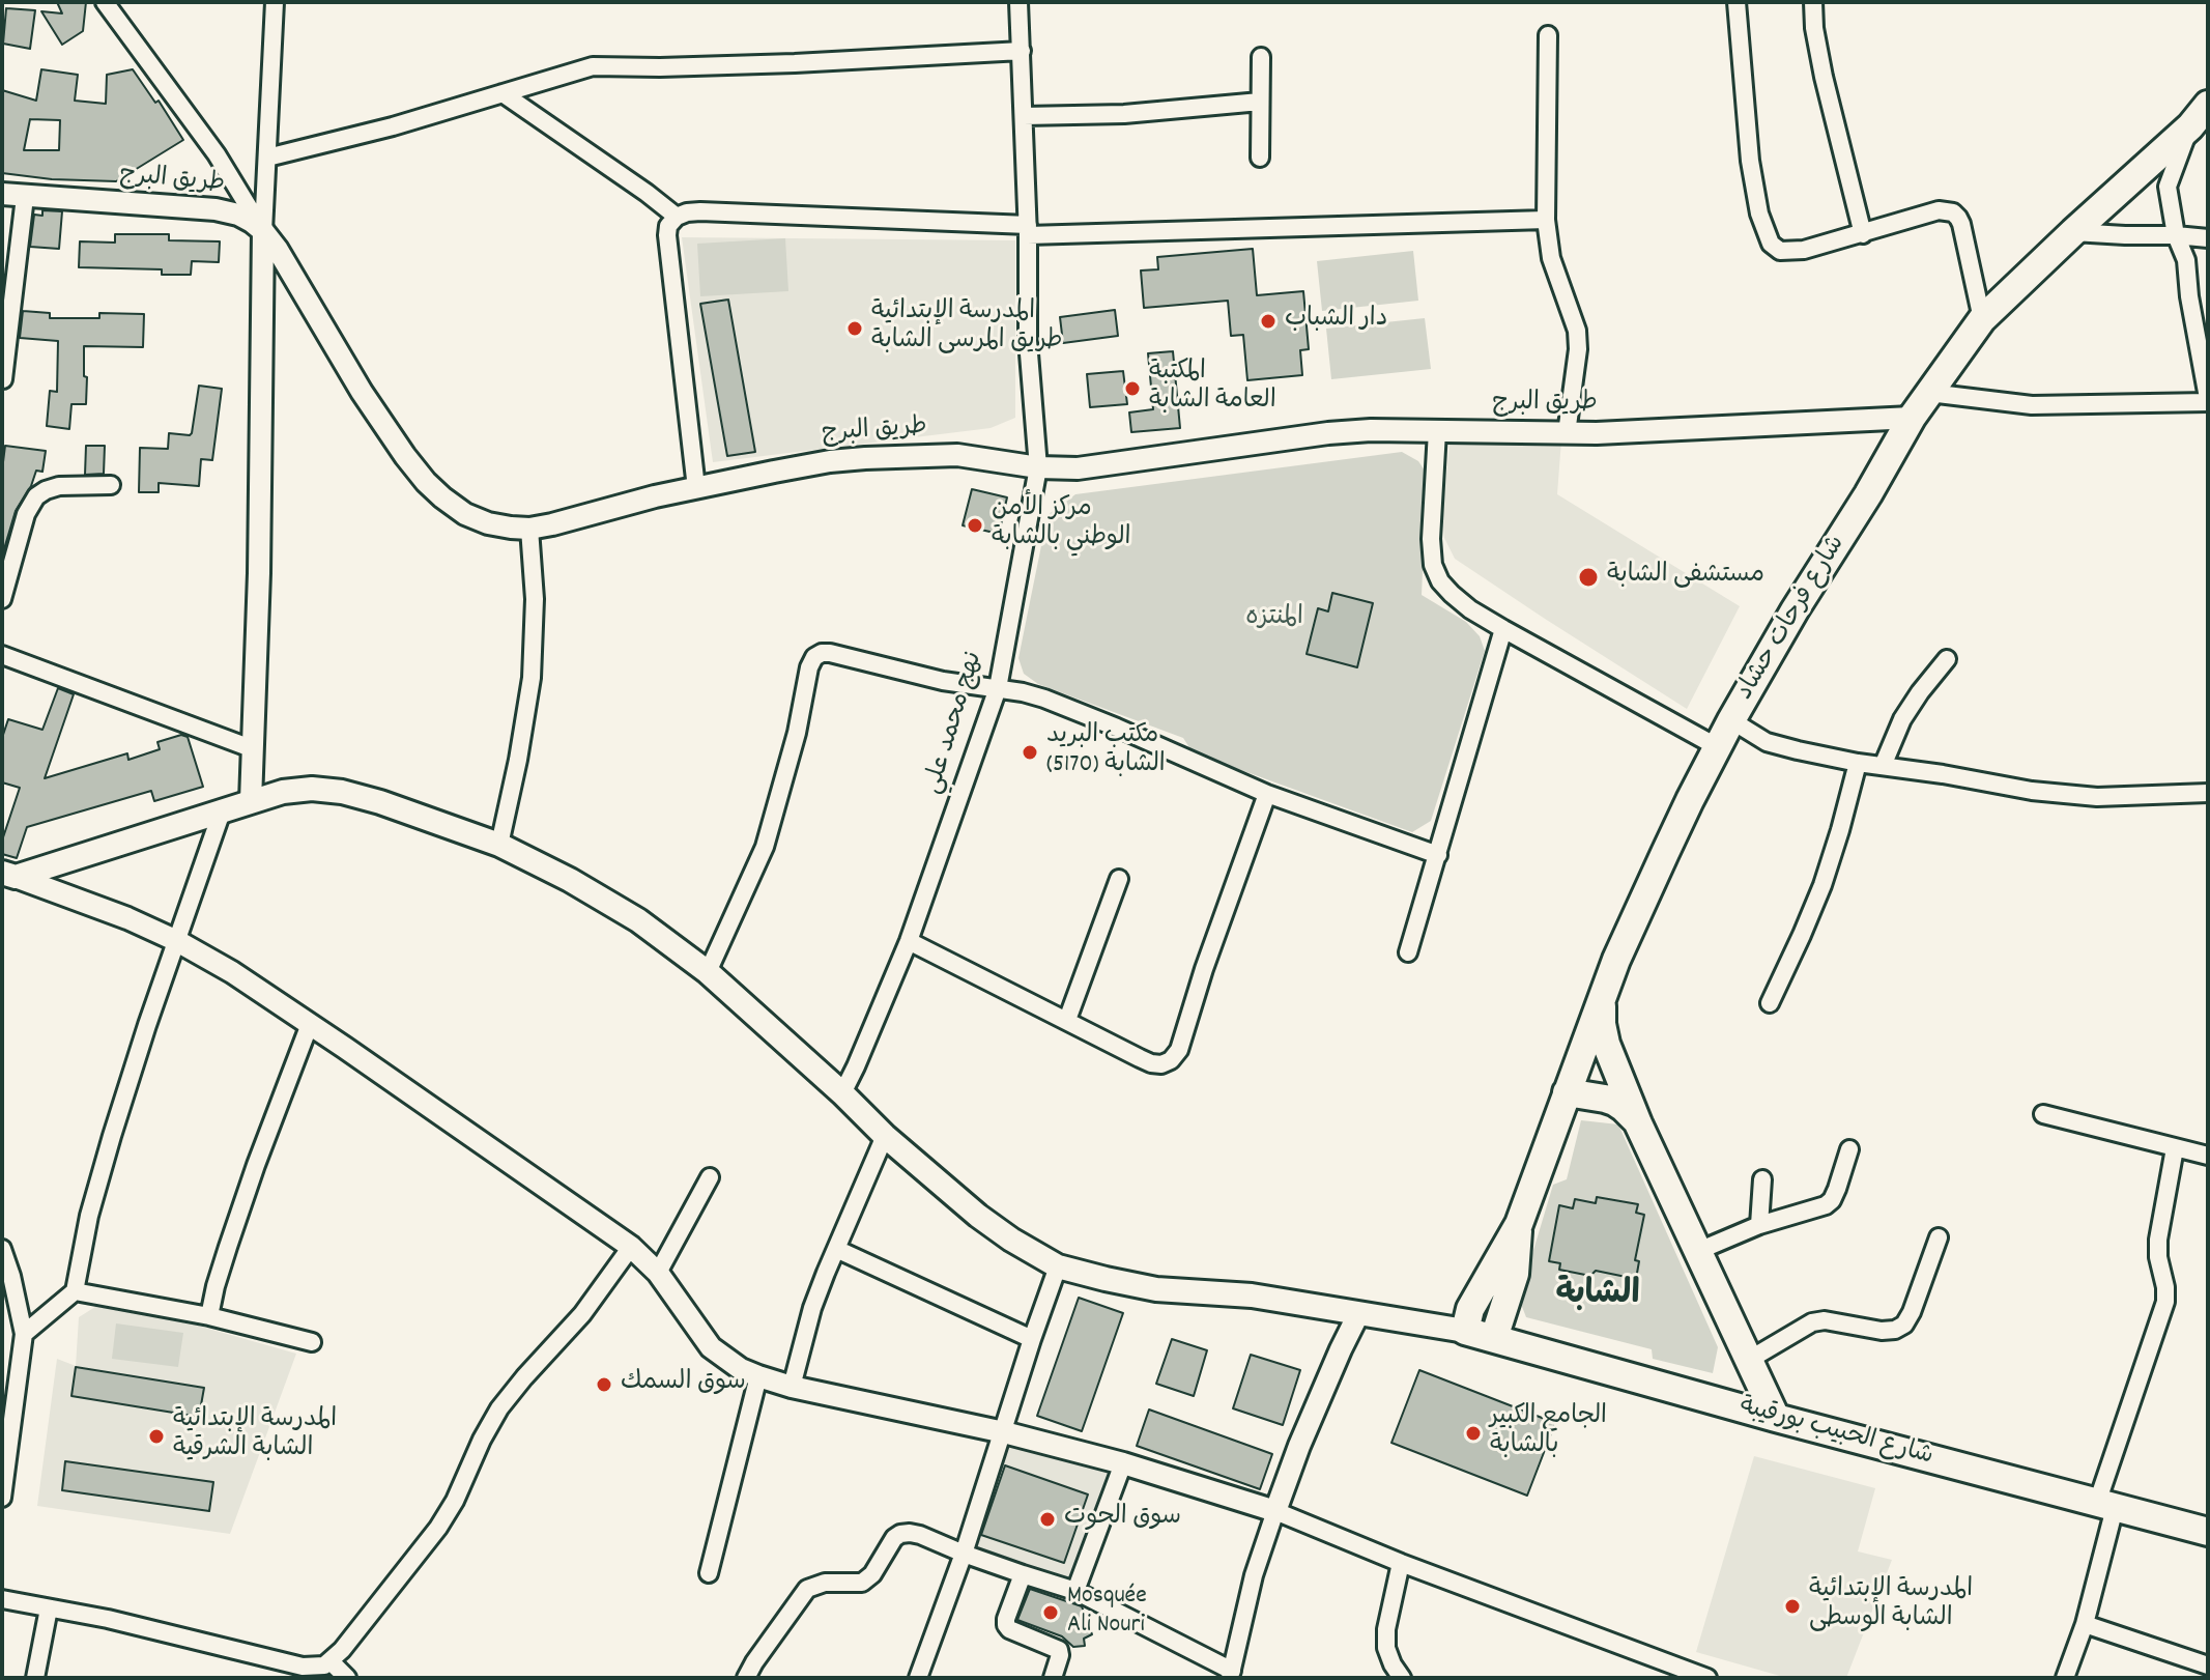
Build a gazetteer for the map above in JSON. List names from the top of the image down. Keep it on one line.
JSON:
{"streets":{"main road":["شارع فرحات حشاد","شارع الحبيب بورقيبة"],"street":["طريق البرج","نهج محمد علي"]},"crossings":[["طريق البرج","شارع فرحات حشاد"],["طريق البرج","نهج محمد علي"],["شارع فرحات حشاد","شارع الحبيب بورقيبة"]],"districts":["الشابة"],"parks":["المنتزه"],"places":["دار الشباب","المدرسة الإبتدائية طريق المرسى الشابة","المكتبة العامة الشابة","مركز الأمن الوطني بالشابة","مستشفى الشابة","مكتب البريد الشابة (5170)","سوق السمك","الجامع الكبير بالشابة","المدرسة الإبتدائية الشابة الشرقية","سوق الحوت","المدرسة الإبتدائية الشابة الوسطى","Mosquée Ali Nouri"]}
